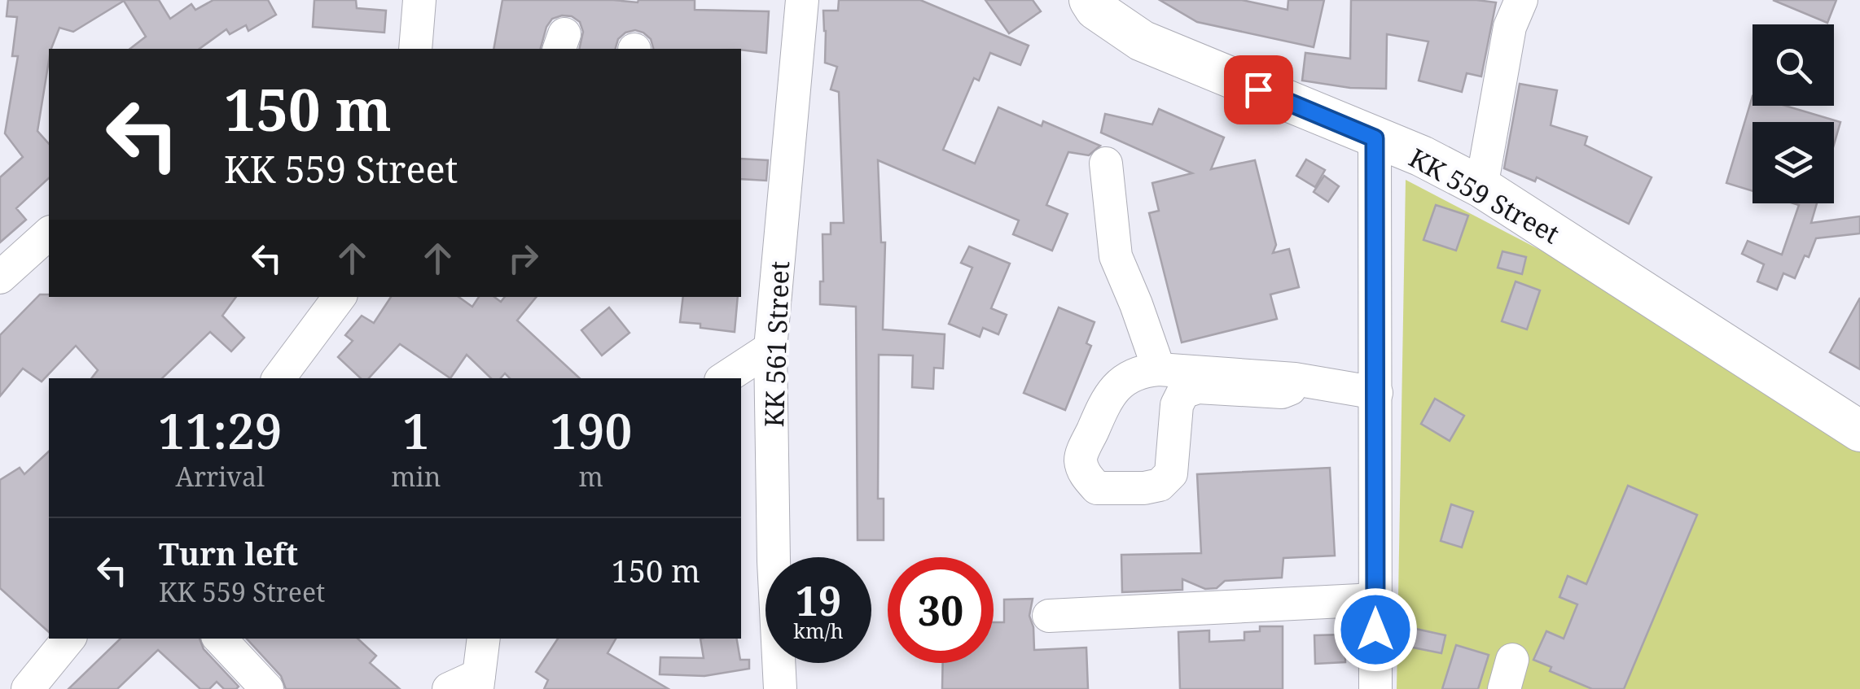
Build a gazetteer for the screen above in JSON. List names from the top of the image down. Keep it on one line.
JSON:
{"streets":{"main road":["KK 559 Street"],"street":["KK 561 Street"]},"page":{"turn":["150 m","KK 559 Street"],"eta":["11:29","Arrival","1","min","190","m"],"list":[{"name":"Turn left","note":"KK 559 Street","value":"150 m"}],"speed":"19 km/h","limit":"30"}}
